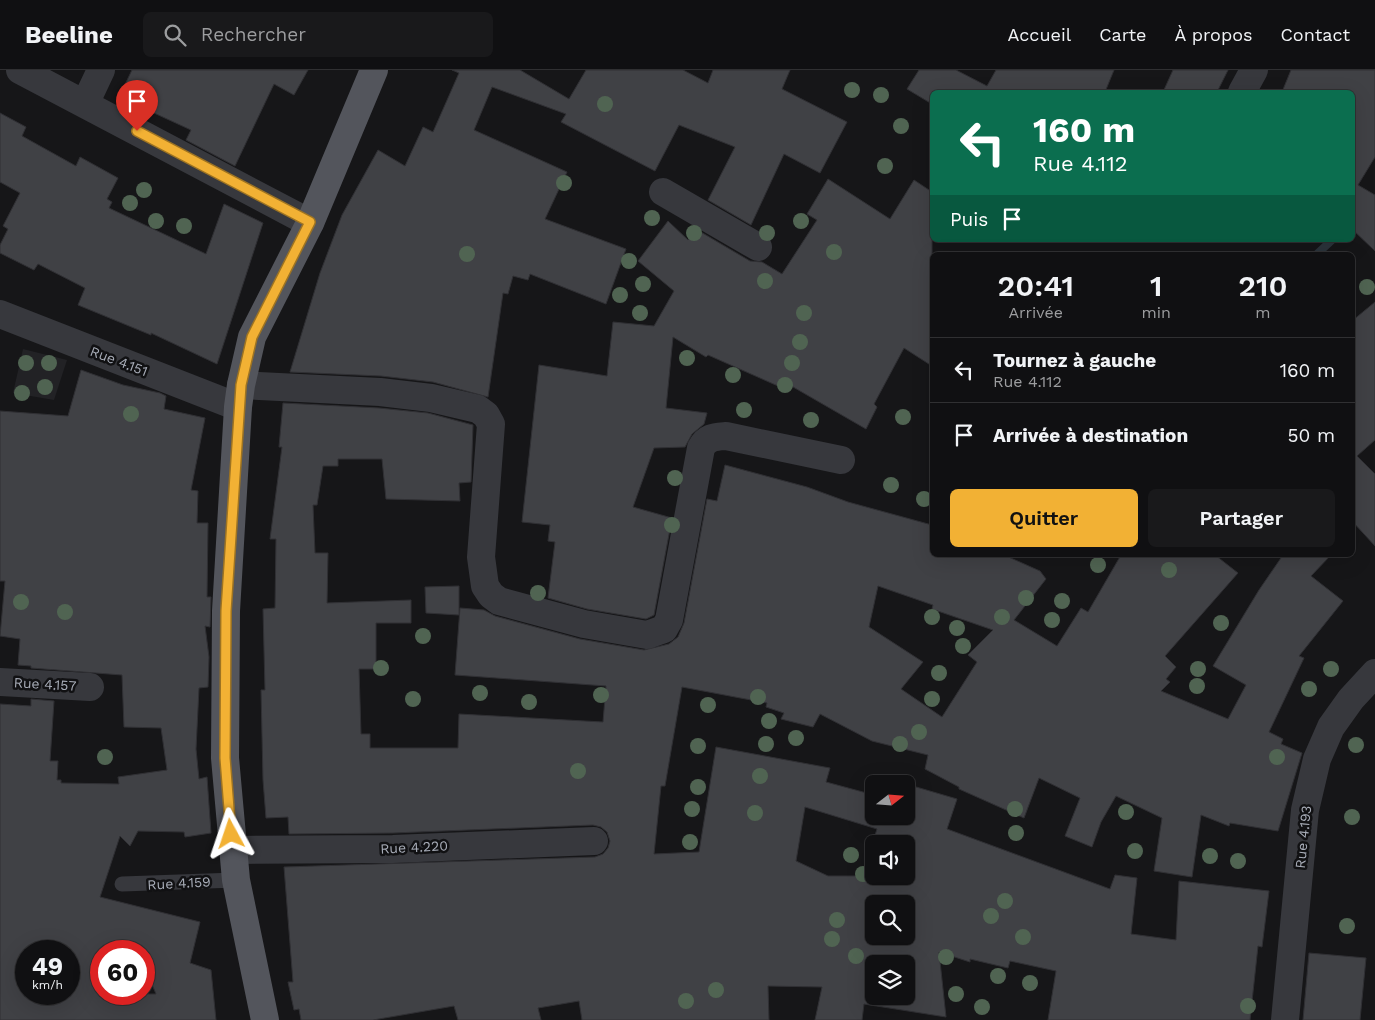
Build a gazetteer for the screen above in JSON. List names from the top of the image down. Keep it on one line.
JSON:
{"streets":{"street":["Rue 4.151","Rue 4.157","Rue 4.193","Rue 4.220"],"lane":["Rue 4.159"]},"north":"right","page":{"header":"Beeline","search":"Rechercher","nav":["Accueil","Carte","À propos","Contact"],"turn":["160 m","Rue 4.112"],"then":"Puis","eta":["20:41","Arrivée","1","min","210","m"],"list":[{"name":"Tournez à gauche","note":"Rue 4.112","value":"160 m"},{"name":"Arrivée à destination","value":"50 m"}],"buttons":["Quitter","Partager"],"speed":"49 km/h","limit":"60"}}
